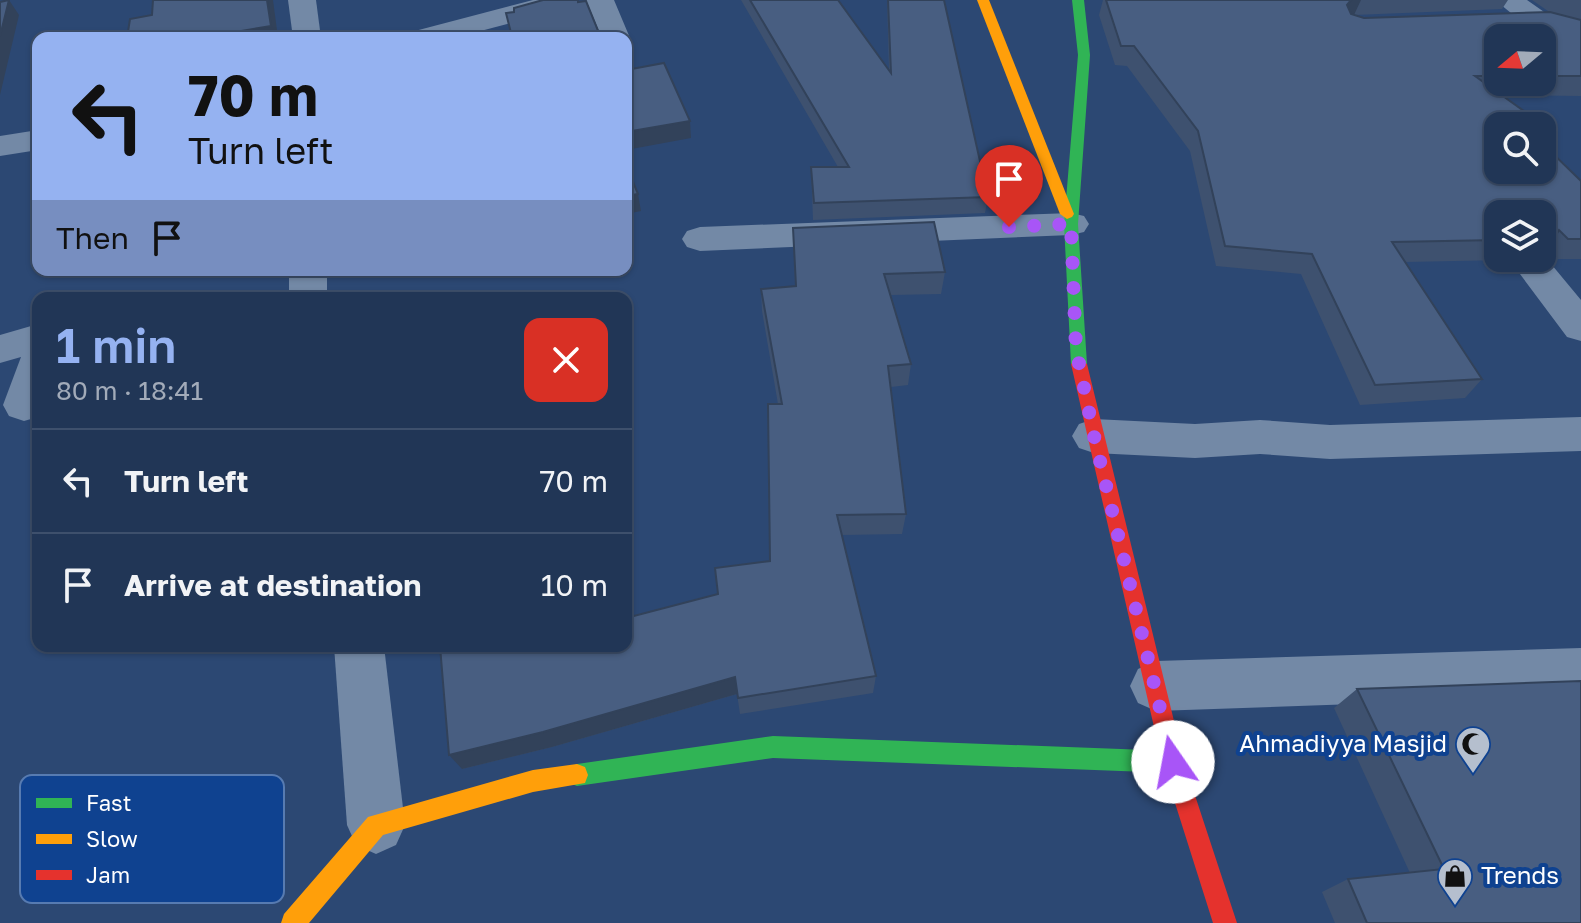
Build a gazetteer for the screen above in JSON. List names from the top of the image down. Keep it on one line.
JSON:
{"places":{"mosque":["Ahmadiyya Masjid"],"shop":["Trends"]},"legend":["Fast","Slow","Jam"],"north":"left","page":{"turn":["70 m","Turn left"],"then":"Then","heading":["1 min","80 m · 18:41"],"list":[{"name":"Turn left","value":"70 m"},{"name":"Arrive at destination","value":"10 m"}]}}
